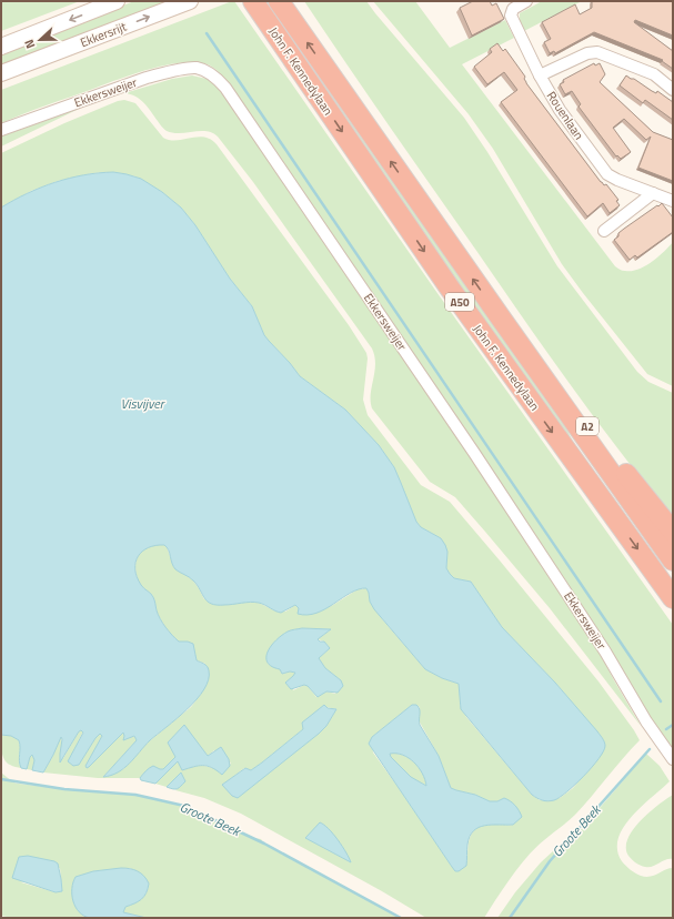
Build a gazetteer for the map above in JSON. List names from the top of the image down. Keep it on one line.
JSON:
{"streets":{"highway":["John F. Kennedylaan","A50","A2"],"main road":["Ekkersrijt"],"street":["Ekkersweijer","Rouenlaan"]},"crossings":[["John F. Kennedylaan","A2"]],"water":["Visvijver","Groote Beek"],"north":"left"}
